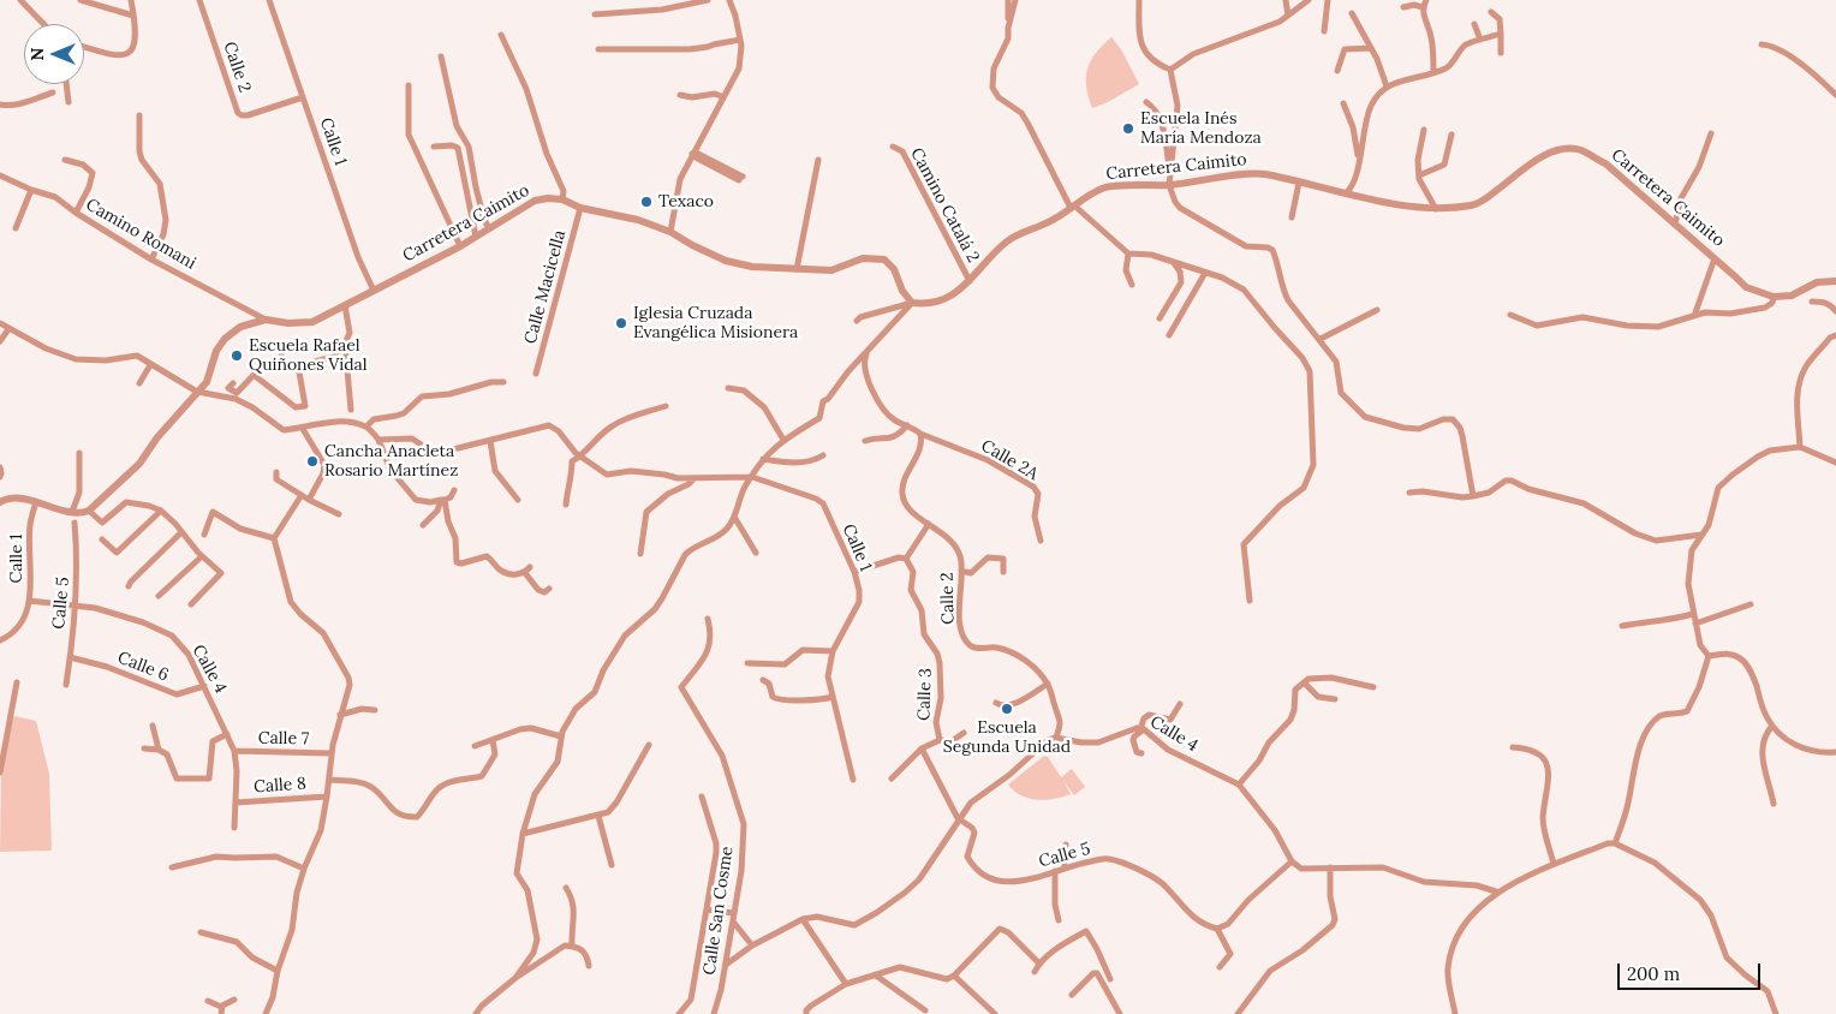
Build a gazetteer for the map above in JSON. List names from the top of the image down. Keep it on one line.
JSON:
{"streets":{"street":["Calle 2","Calle 1","Carretera Caimito","Camino Catalá 2","Camino Romani","Calle Macicella","Calle 2A","Calle 5","Calle 6","Calle 4","Calle 3","Calle 7","Calle 8","Calle San Cosme"]},"crossings":[["Calle 2","Calle 1"],["Calle 2","Calle 2A"],["Calle 2","Calle 4"],["Calle 1","Carretera Caimito"],["Calle 1","Calle 4"],["Carretera Caimito","Camino Catalá 2"],["Carretera Caimito","Camino Romani"],["Carretera Caimito","Calle Macicella"],["Calle 5","Calle 6"],["Calle 5","Calle 4"],["Calle 5","Calle 3"],["Calle 6","Calle 4"],["Calle 4","Calle 7"],["Calle 4","Calle 8"]],"places":["Escuela Inés María Mendoza","Texaco","Iglesia Cruzada Evangélica Misionera","Escuela Rafael Quiñones Vidal","Cancha Anacleta Rosario Martínez","Escuela Segunda Unidad"],"scale_bar":"200 m","north":"left"}
